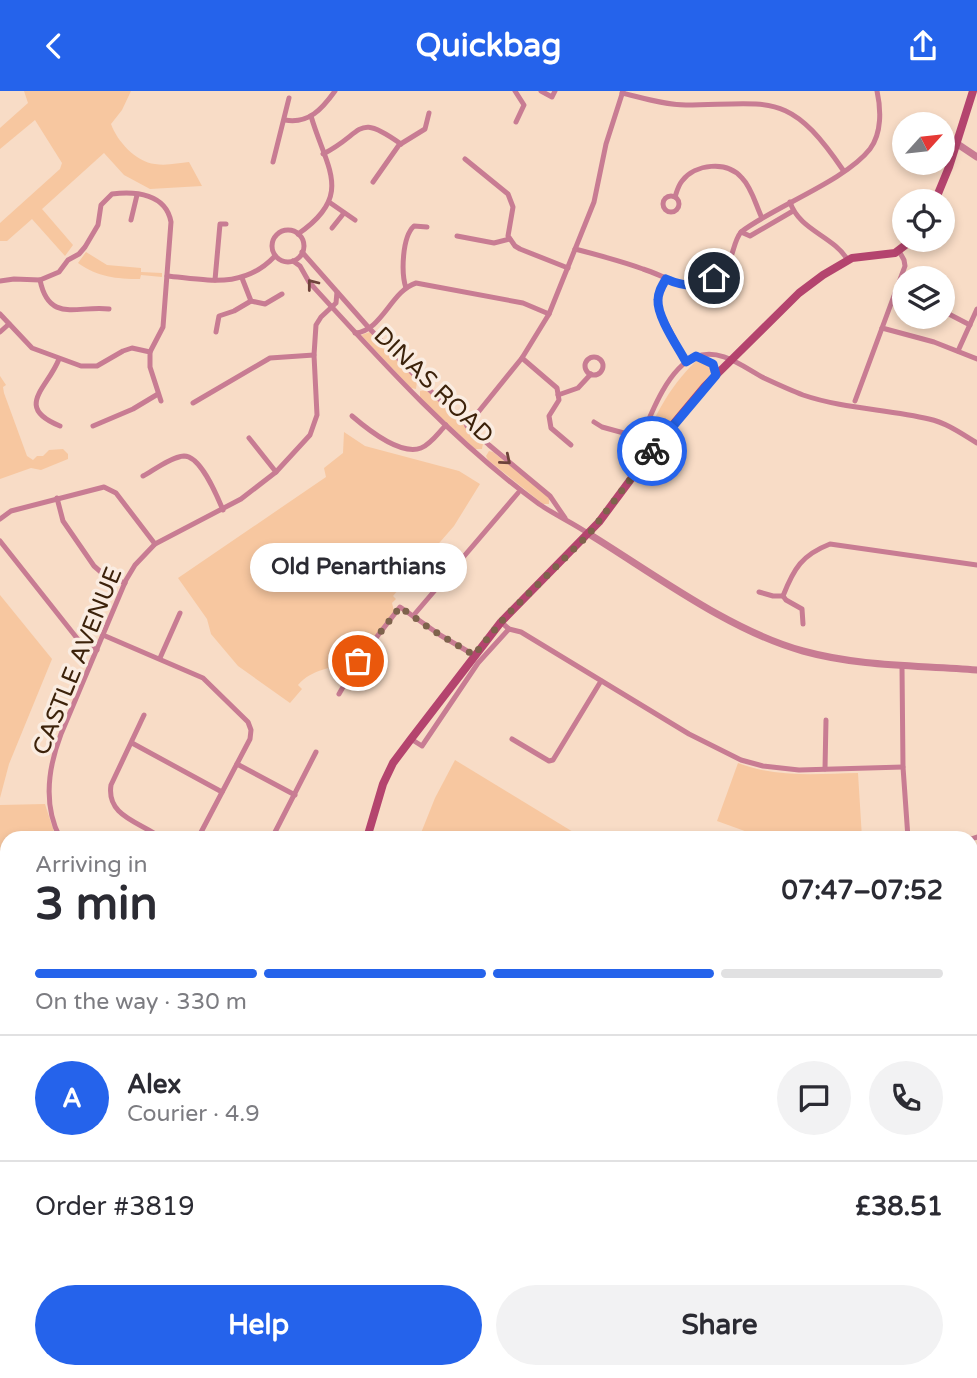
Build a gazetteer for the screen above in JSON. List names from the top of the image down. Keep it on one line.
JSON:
{"streets":{"street":["DINAS ROAD","CASTLE AVENUE"]},"places":["Old Penarthians"],"north":"top right","page":{"header":"Quickbag","bubble":"Old Penarthians","heading":["3 min","Arriving in","07:47–07:52"],"panel":["Alex","Courier · 4.9","Order #3819","£38.51"],"bar":"On the way · 330 m","round":"A","buttons":["Help","Share"]}}
